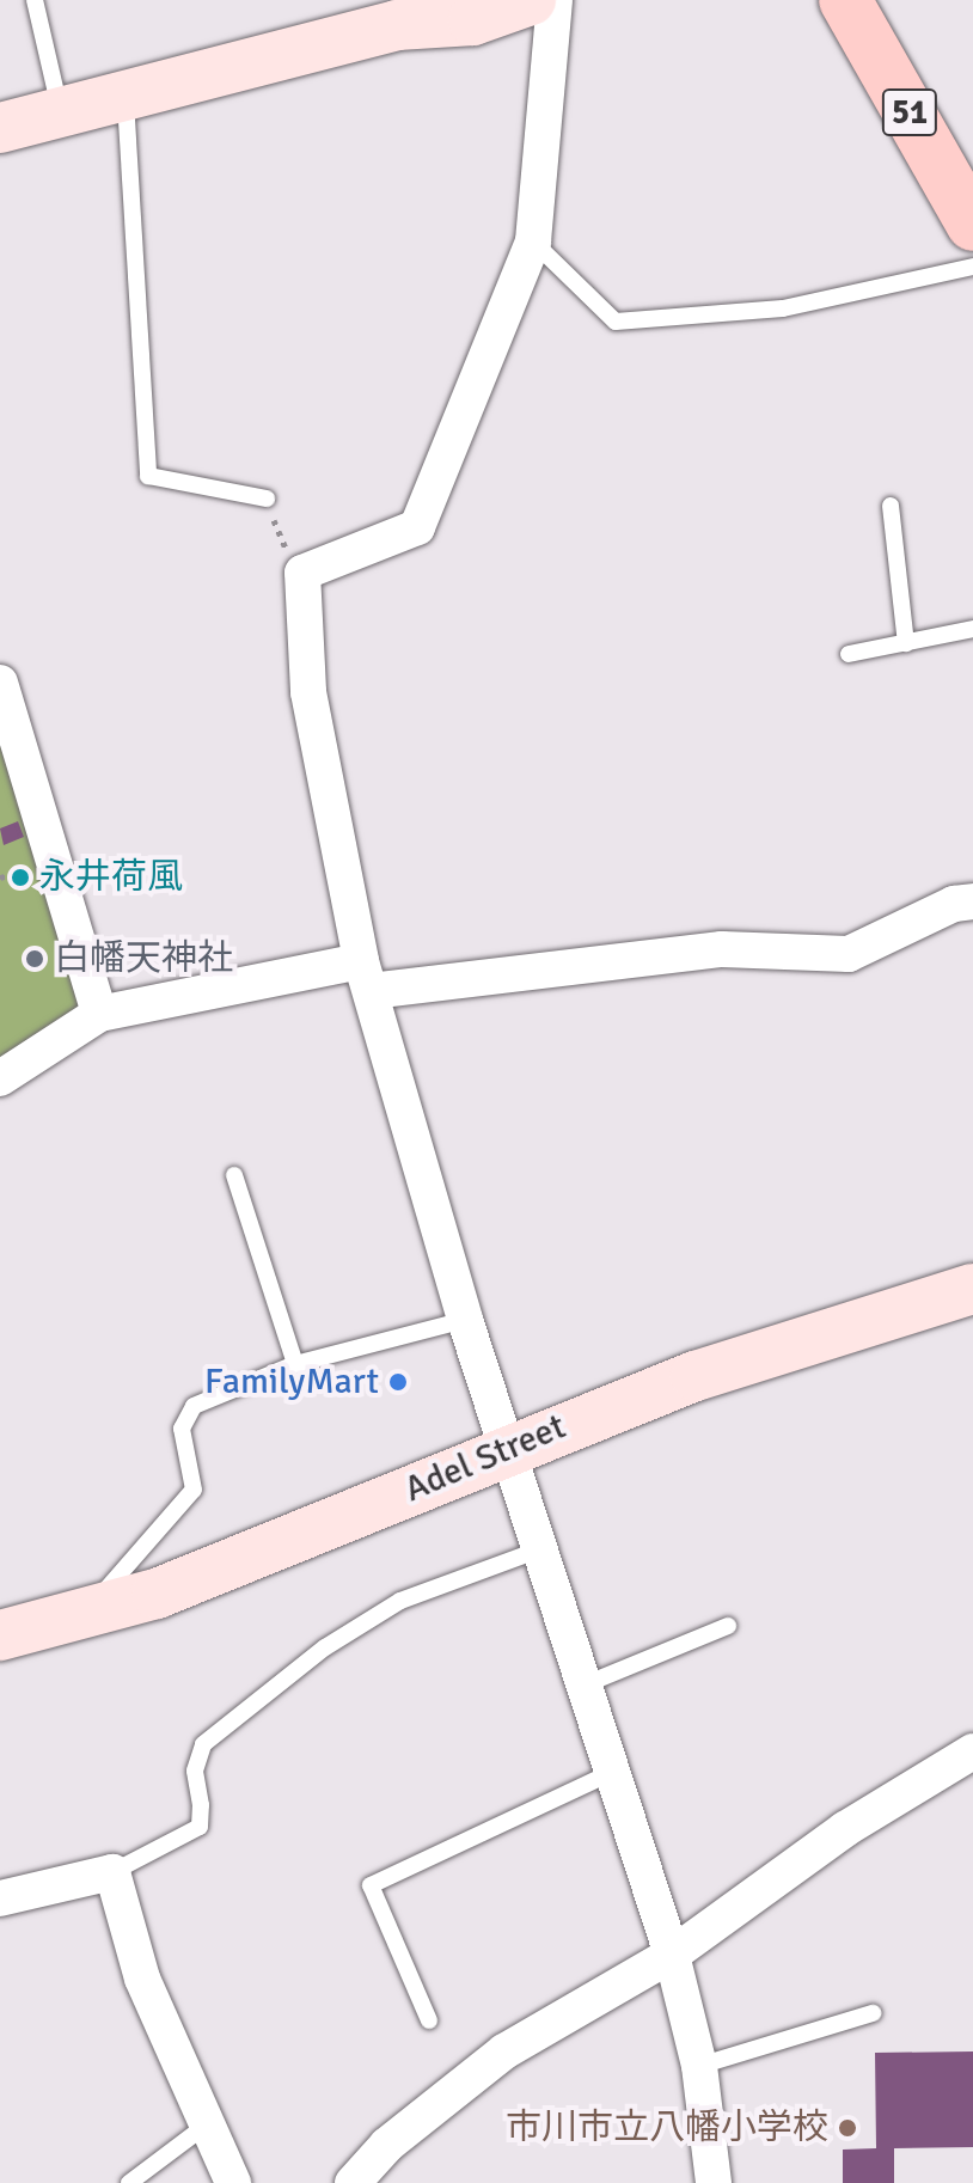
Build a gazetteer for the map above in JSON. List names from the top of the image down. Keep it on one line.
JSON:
{"streets":{"main road":["51"],"street":["Adel Street"]},"places":["永井荷風","白幡天神社","FamilyMart","市川市立八幡小学校"]}
